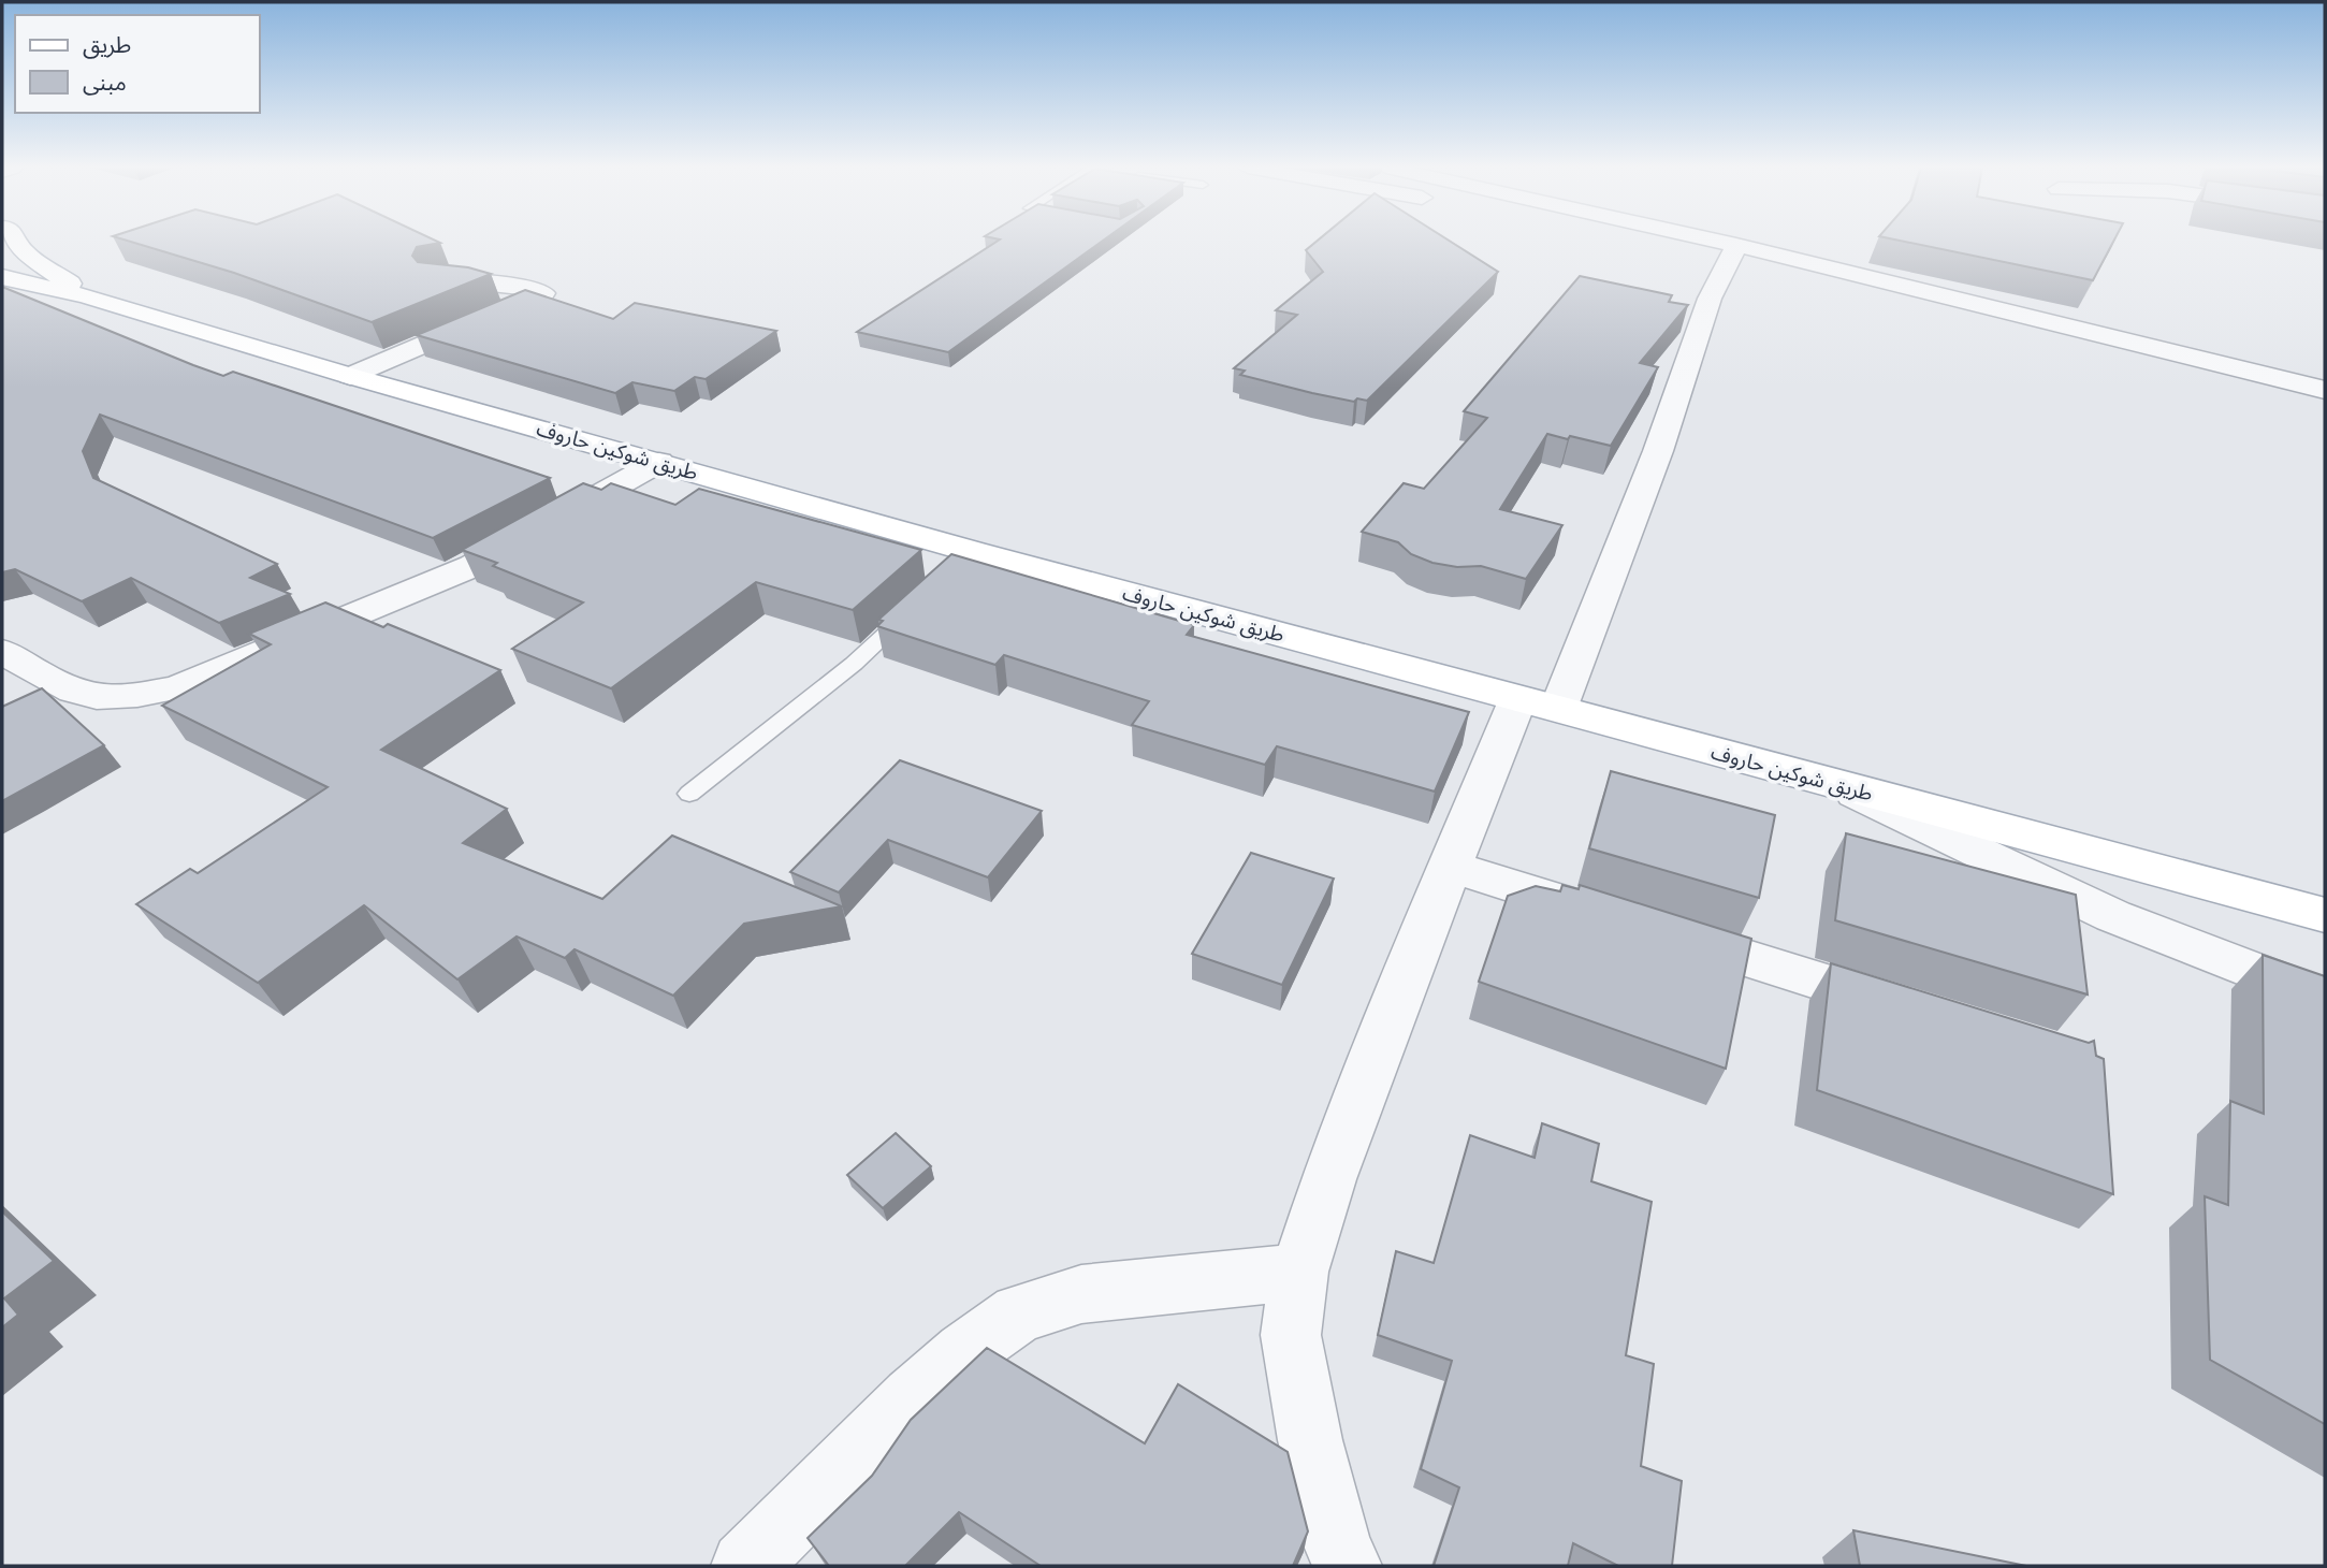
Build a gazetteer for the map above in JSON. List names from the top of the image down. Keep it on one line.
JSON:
{"streets":{"main road":["طريق شوكين حاروف"]},"legend":["طريق","مبنى"]}
